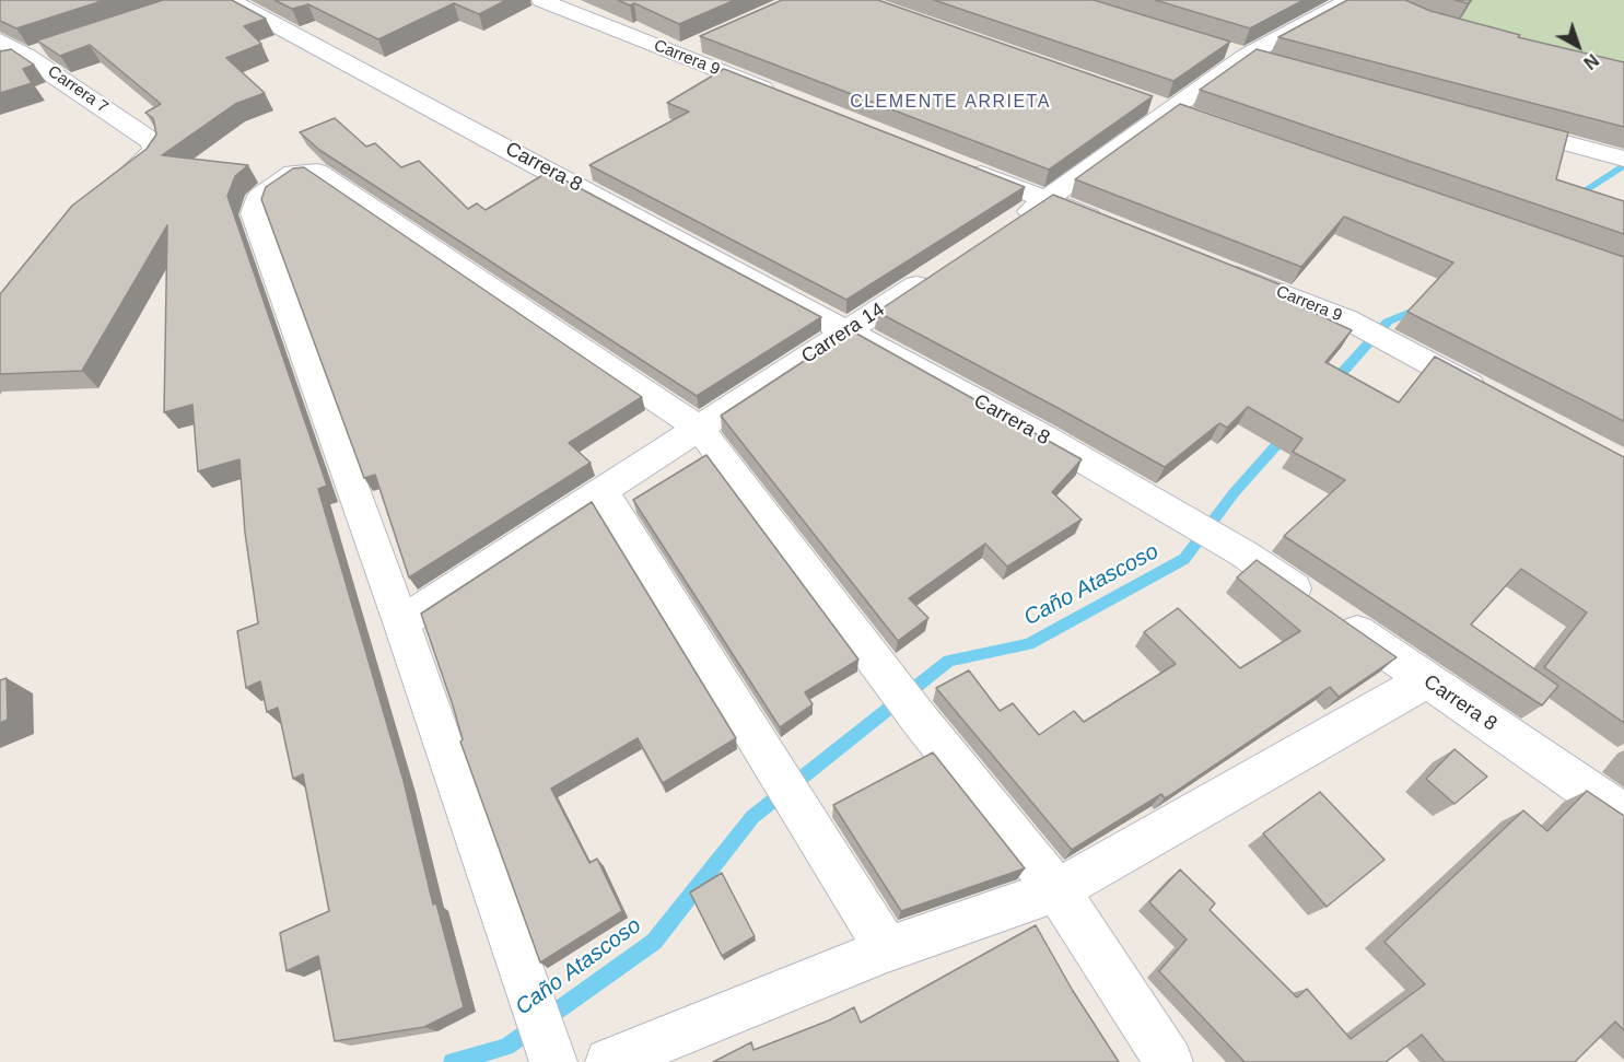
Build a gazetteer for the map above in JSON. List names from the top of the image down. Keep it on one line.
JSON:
{"streets":{"street":["Carrera 9","Carrera 7","Carrera 8","Carrera 14"]},"crossings":[["Carrera 8","Carrera 14"]],"districts":["CLEMENTE ARRIETA"],"water":["Caño Atascoso"],"north":"bottom right"}
